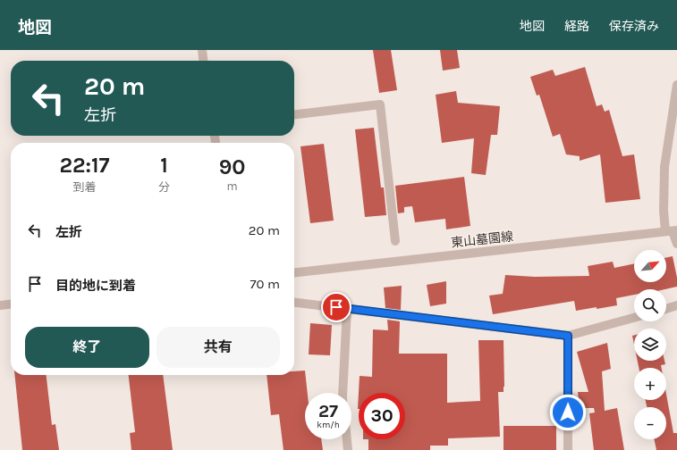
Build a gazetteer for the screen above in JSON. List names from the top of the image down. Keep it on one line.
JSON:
{"streets":{"street":["東山墓園線"]},"north":"top right","page":{"header":"地図","nav":["地図","経路","保存済み"],"turn":["20 m","左折"],"eta":["22:17","到着","1","分","90","m"],"list":[{"name":"左折","value":"20 m"},{"name":"目的地に到着","value":"70 m"}],"map_buttons":["+","−"],"buttons":["終了","共有"],"speed":"27 km/h","limit":"30"}}
